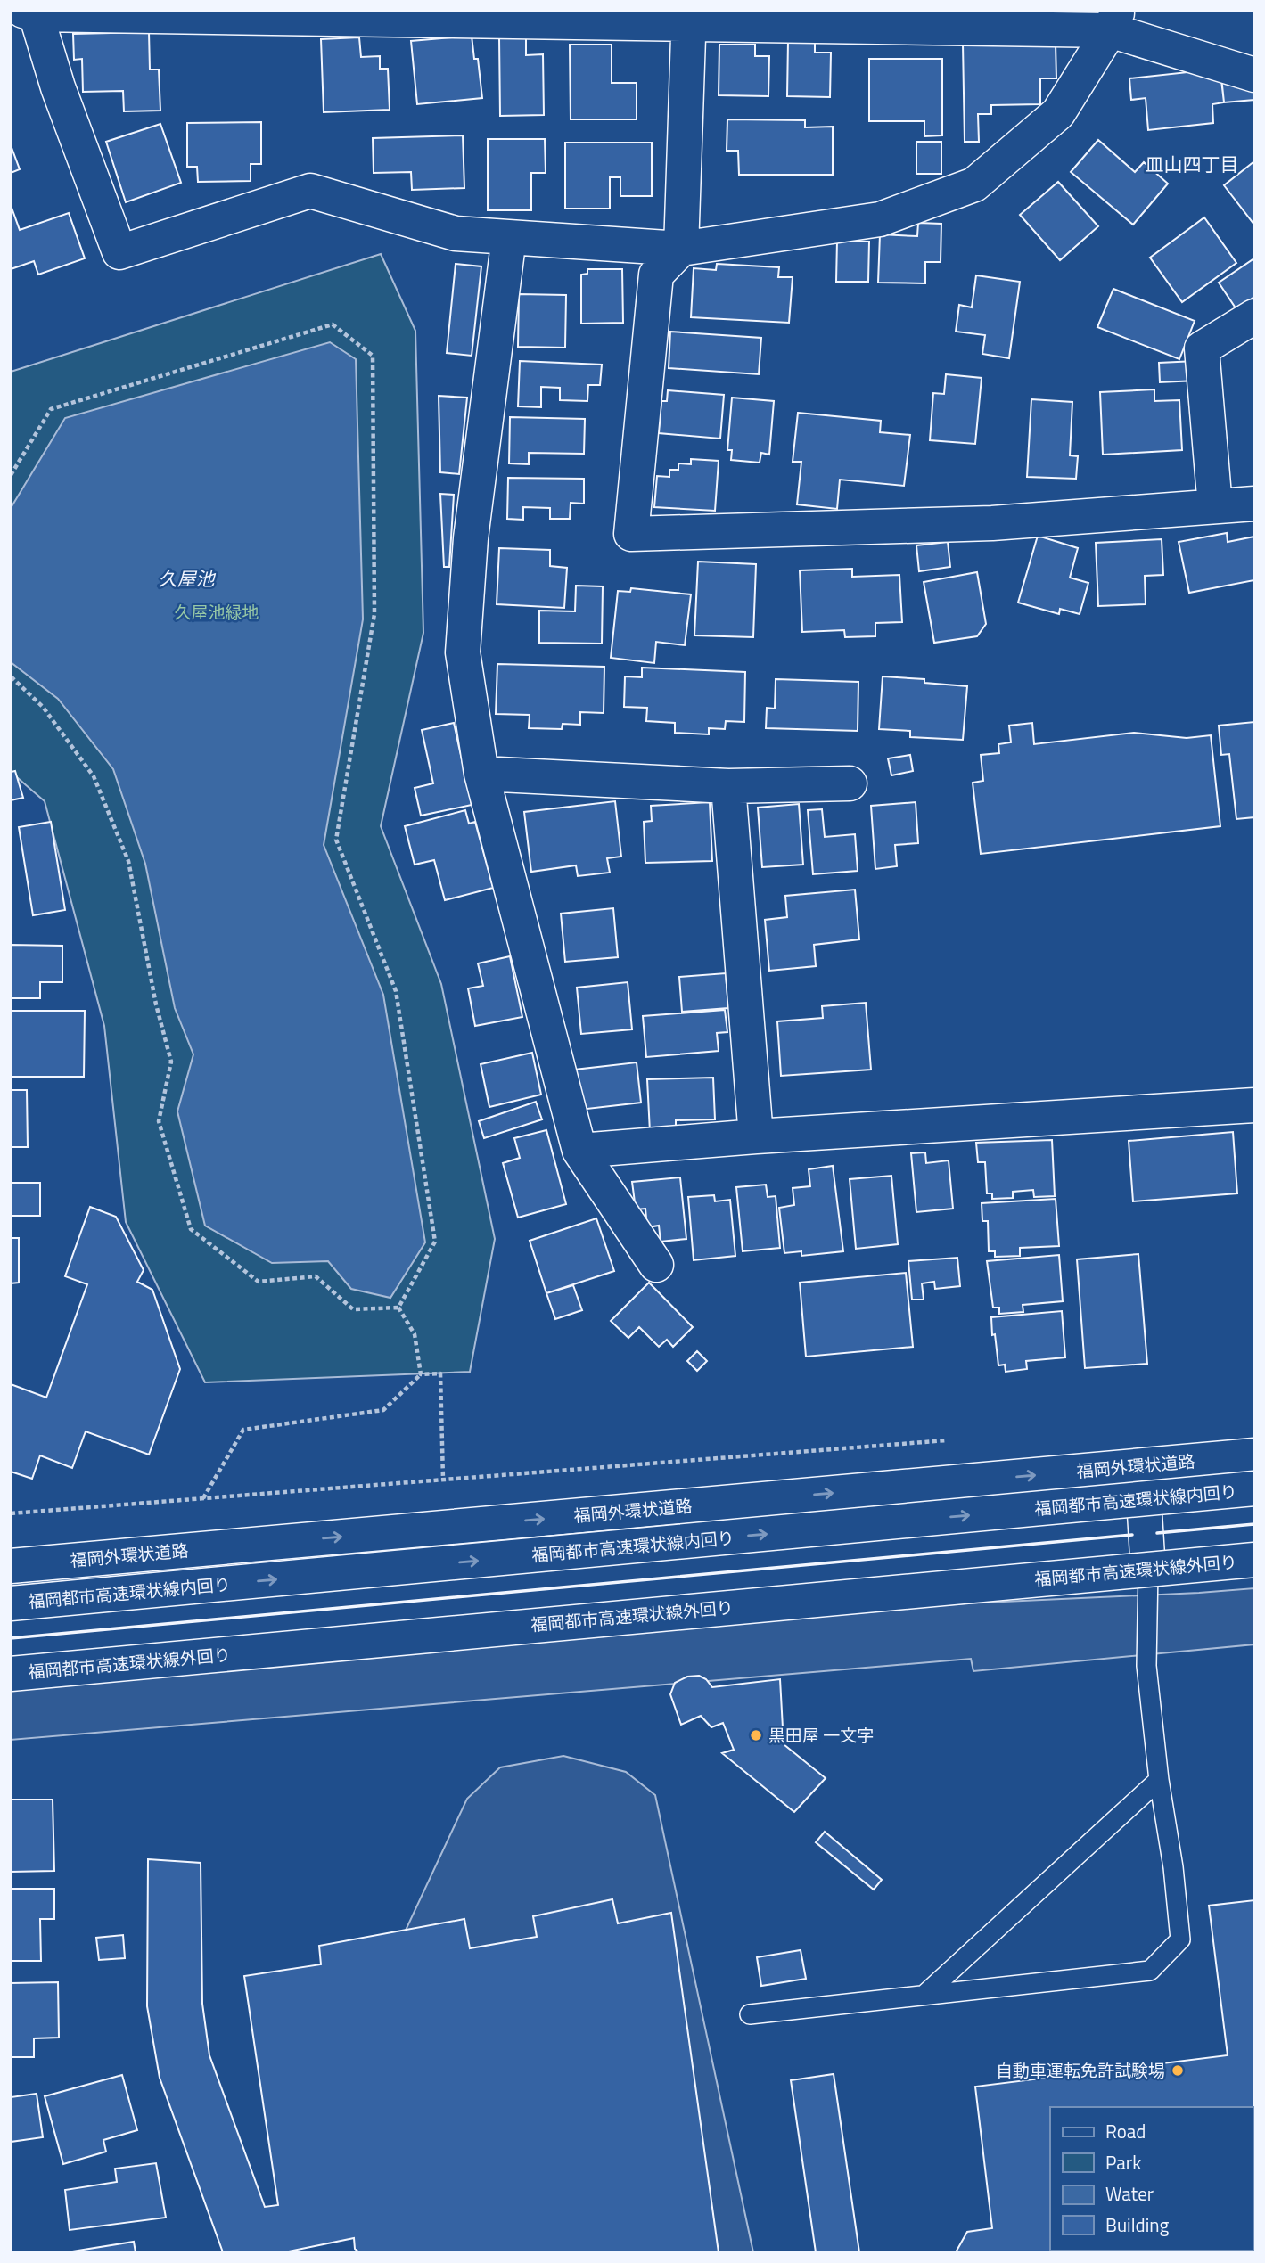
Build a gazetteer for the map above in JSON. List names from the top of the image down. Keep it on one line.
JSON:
{"streets":{"main road":["福岡外環状道路","福岡都市高速環状線内回り","福岡都市高速環状線外回り"]},"districts":["皿山四丁目"],"water":["久屋池"],"parks":["久屋池緑地"],"places":["黒田屋 一文字","自動車運転免許試験場"],"legend":["Road","Park","Water","Building"]}
